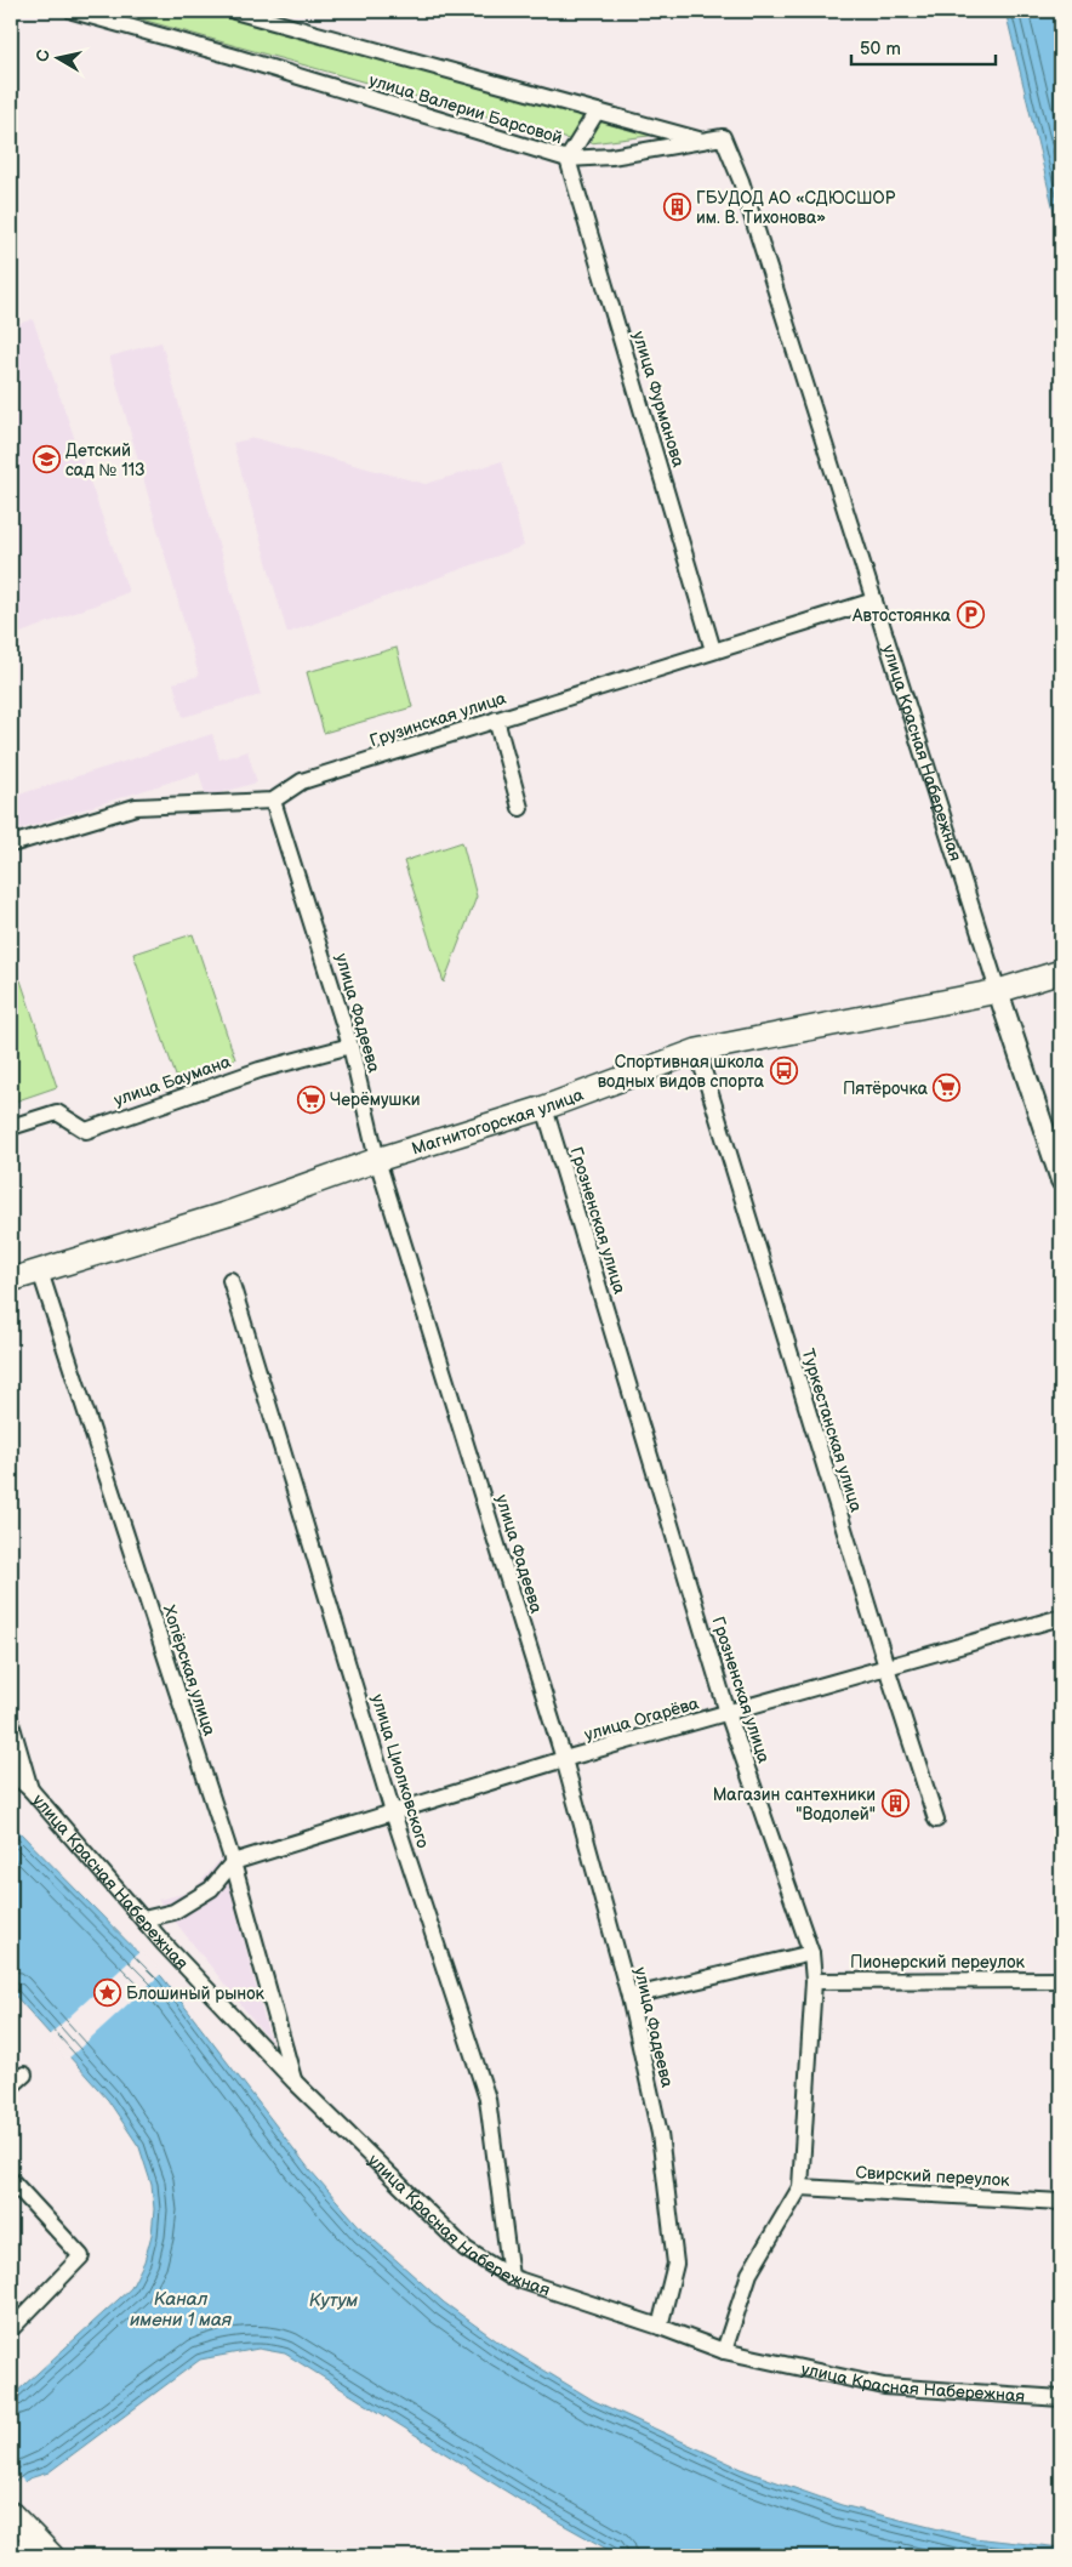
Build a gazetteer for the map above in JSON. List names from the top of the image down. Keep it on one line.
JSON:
{"streets":{"main road":["Магнитогорская улица"],"street":["улица Валерии Барсовой","улица Фурманова","Грузинская улица","улица Красная Набережная","улица Фадеева","улица Баумана","Грозненская улица","Туркестанская улица","Хопёрская улица","улица Огарёва","улица Циолковского","Пионерский переулок","Свирский переулок"]},"crossings":[["улица Валерии Барсовой","улица Фурманова"],["улица Валерии Барсовой","улица Красная Набережная"],["улица Фурманова","Грузинская улица"],["Грузинская улица","улица Красная Набережная"],["Грузинская улица","улица Фадеева"],["улица Красная Набережная","улица Фадеева"],["улица Красная Набережная","Магнитогорская улица"],["улица Красная Набережная","Грозненская улица"],["улица Красная Набережная","Хопёрская улица"],["улица Красная Набережная","улица Циолковского"],["улица Фадеева","улица Баумана"],["улица Фадеева","Магнитогорская улица"],["улица Фадеева","улица Огарёва"],["Магнитогорская улица","Грозненская улица"],["Магнитогорская улица","Туркестанская улица"],["Магнитогорская улица","Хопёрская улица"],["Грозненская улица","улица Огарёва"],["Грозненская улица","Пионерский переулок"],["Грозненская улица","Свирский переулок"],["Туркестанская улица","улица Огарёва"],["Хопёрская улица","улица Огарёва"],["улица Огарёва","улица Циолковского"]],"water":["Канал имени 1 мая","Кутум"],"places":{"building":["ГБУДОД АО «СДЮСШОР им. В. Тихонова»","Магазин сантехники \"Водолей\""],"school or university":["Детский сад № 113"],"parking":["Автостоянка"],"bus stop":["Спортивная школа водных видов спорта"],"supermarket":["Пятёрочка","Черёмушки"],"place":["Блошиный рынок"]},"scale_bar":"50 m","north":"left"}
